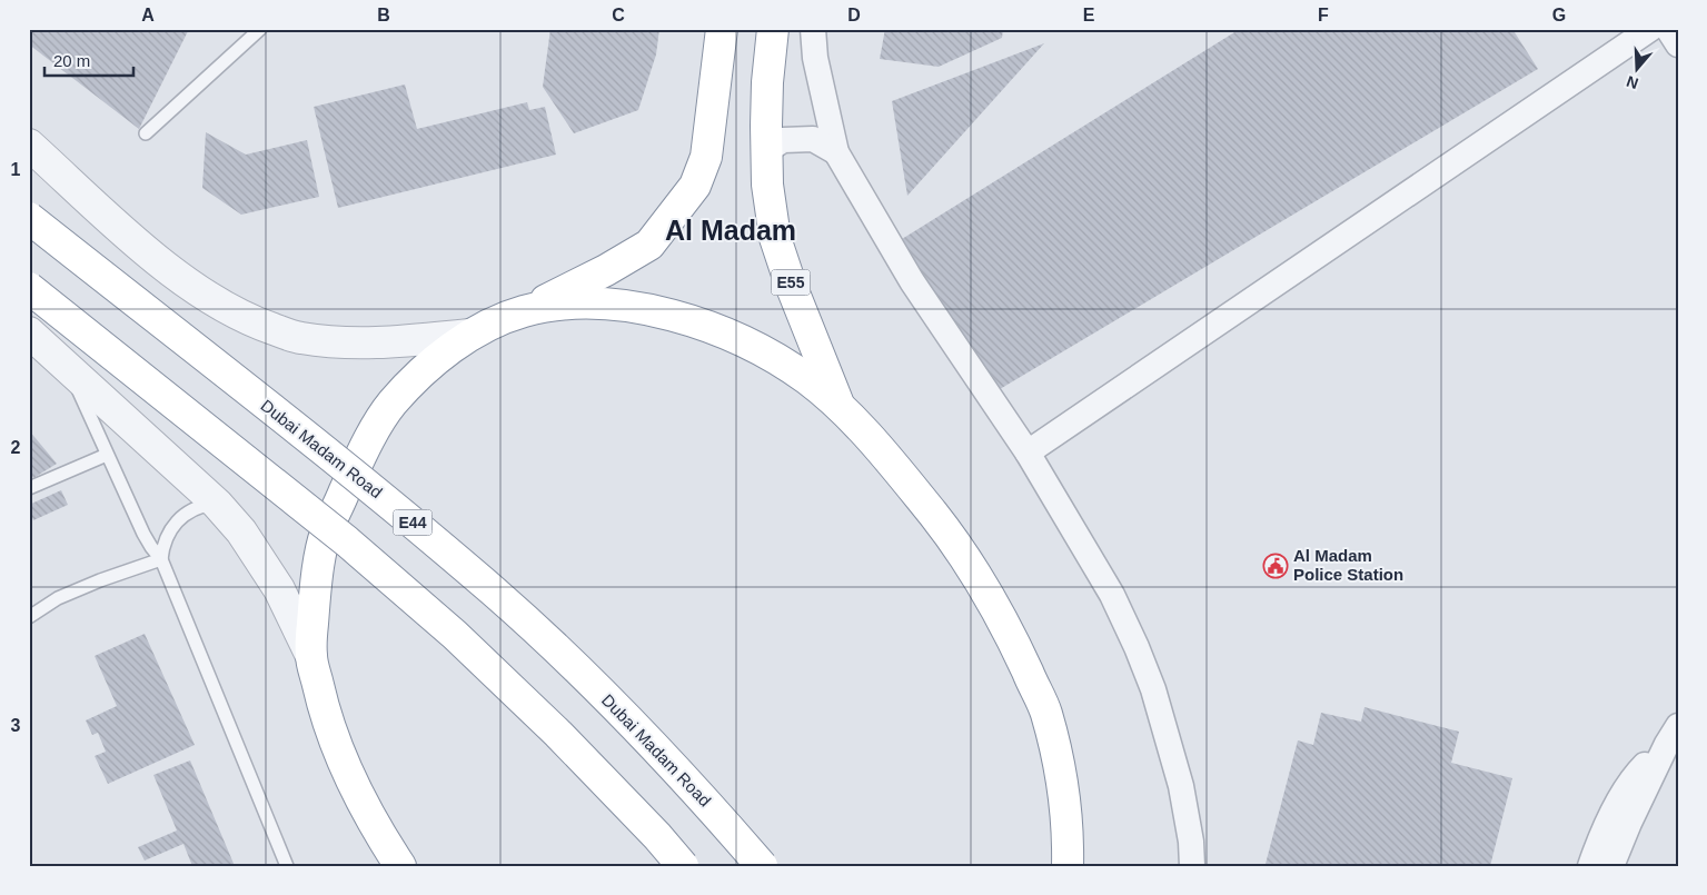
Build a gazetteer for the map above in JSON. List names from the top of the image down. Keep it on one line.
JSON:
{"streets":{"highway":["E55","Dubai Madam Road","E44"]},"districts":["Al Madam"],"places":{"public building":["Al Madam Police Station"]},"scale_bar":"20 m","north":"bottom","grid":{"columns":["A","B","C","D","E","F","G"],"rows":["1","2","3"]}}
